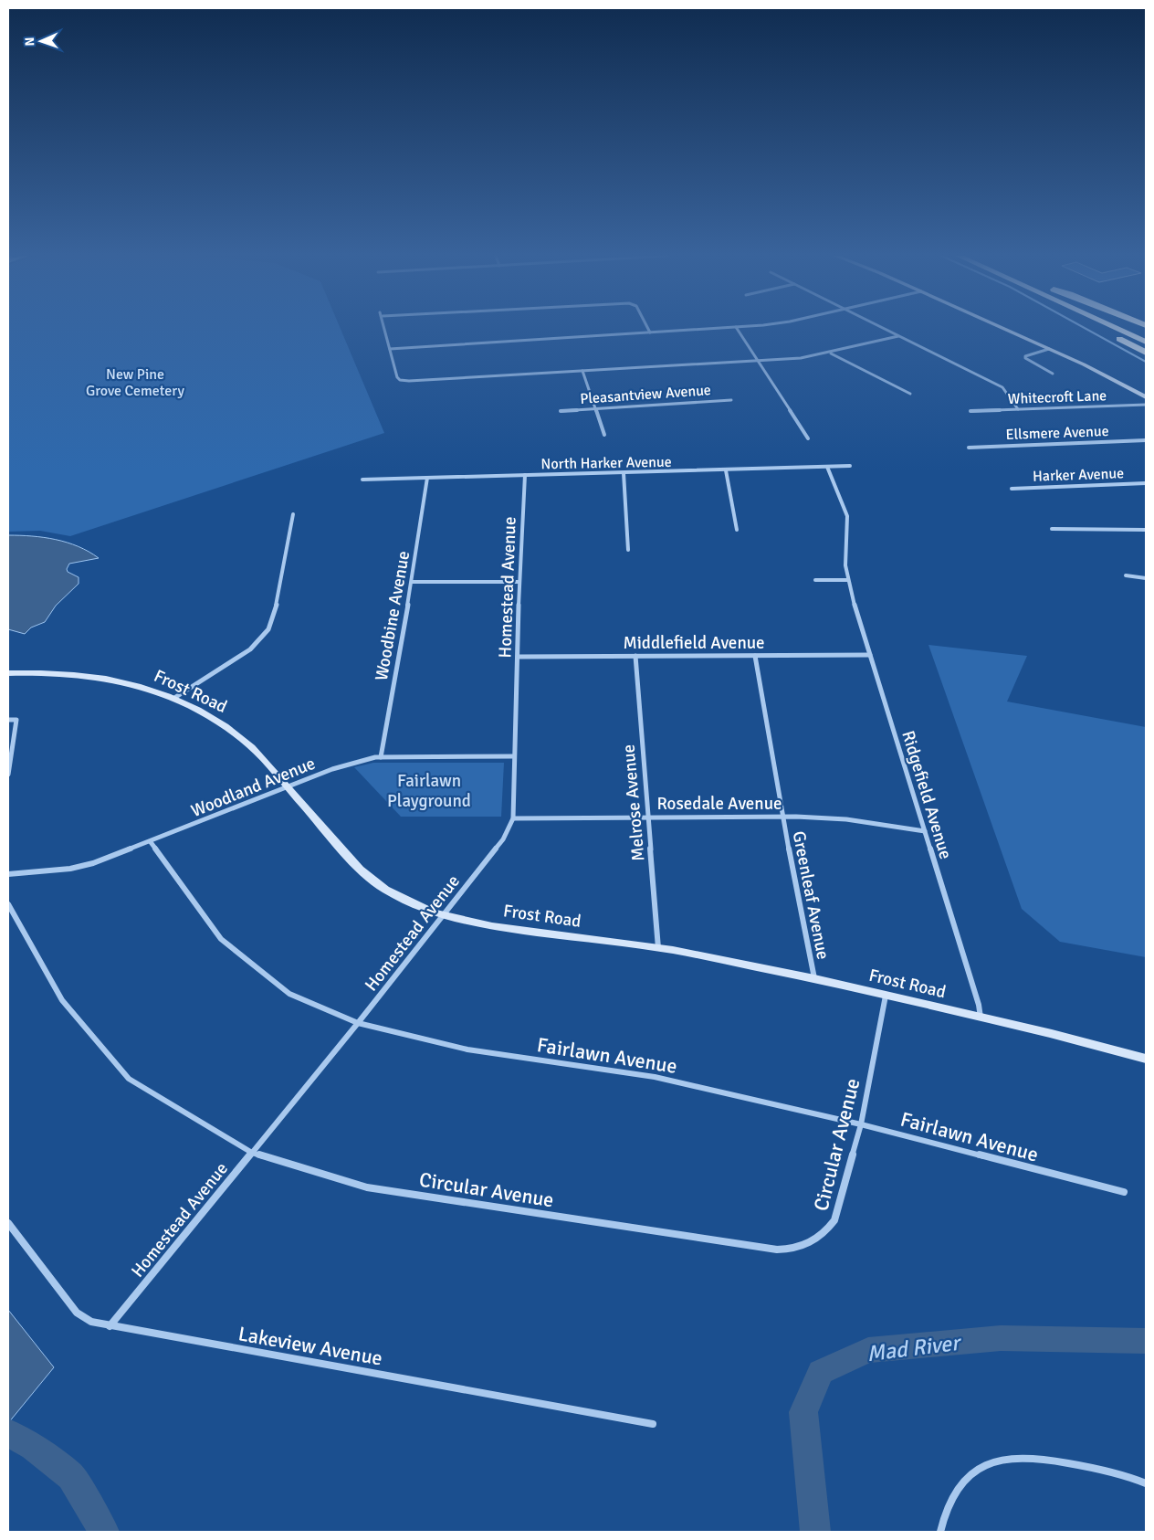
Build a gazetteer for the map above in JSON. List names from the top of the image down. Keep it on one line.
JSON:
{"streets":{"main road":["Frost Road"],"street":["Pleasantview Avenue","Whitecroft Lane","Ellsmere Avenue","North Harker Avenue","Harker Avenue","Homestead Avenue","Woodbine Avenue","Middlefield Avenue","Woodland Avenue","Ridgefield Avenue","Melrose Avenue","Rosedale Avenue","Greenleaf Avenue","Fairlawn Avenue","Circular Avenue","Lakeview Avenue"]},"crossings":[["North Harker Avenue","Homestead Avenue"],["North Harker Avenue","Woodbine Avenue"],["North Harker Avenue","Ridgefield Avenue"],["Homestead Avenue","Middlefield Avenue"],["Homestead Avenue","Frost Road"],["Homestead Avenue","Woodland Avenue"],["Homestead Avenue","Rosedale Avenue"],["Homestead Avenue","Fairlawn Avenue"],["Homestead Avenue","Circular Avenue"],["Homestead Avenue","Lakeview Avenue"],["Woodbine Avenue","Woodland Avenue"],["Middlefield Avenue","Ridgefield Avenue"],["Middlefield Avenue","Melrose Avenue"],["Middlefield Avenue","Greenleaf Avenue"],["Frost Road","Woodland Avenue"],["Frost Road","Ridgefield Avenue"],["Frost Road","Melrose Avenue"],["Frost Road","Greenleaf Avenue"],["Frost Road","Circular Avenue"],["Woodland Avenue","Fairlawn Avenue"],["Ridgefield Avenue","Rosedale Avenue"],["Melrose Avenue","Rosedale Avenue"],["Rosedale Avenue","Greenleaf Avenue"],["Fairlawn Avenue","Circular Avenue"]],"water":["Mad River"],"parks":["New Pine Grove Cemetery","Fairlawn Playground"],"north":"left"}
